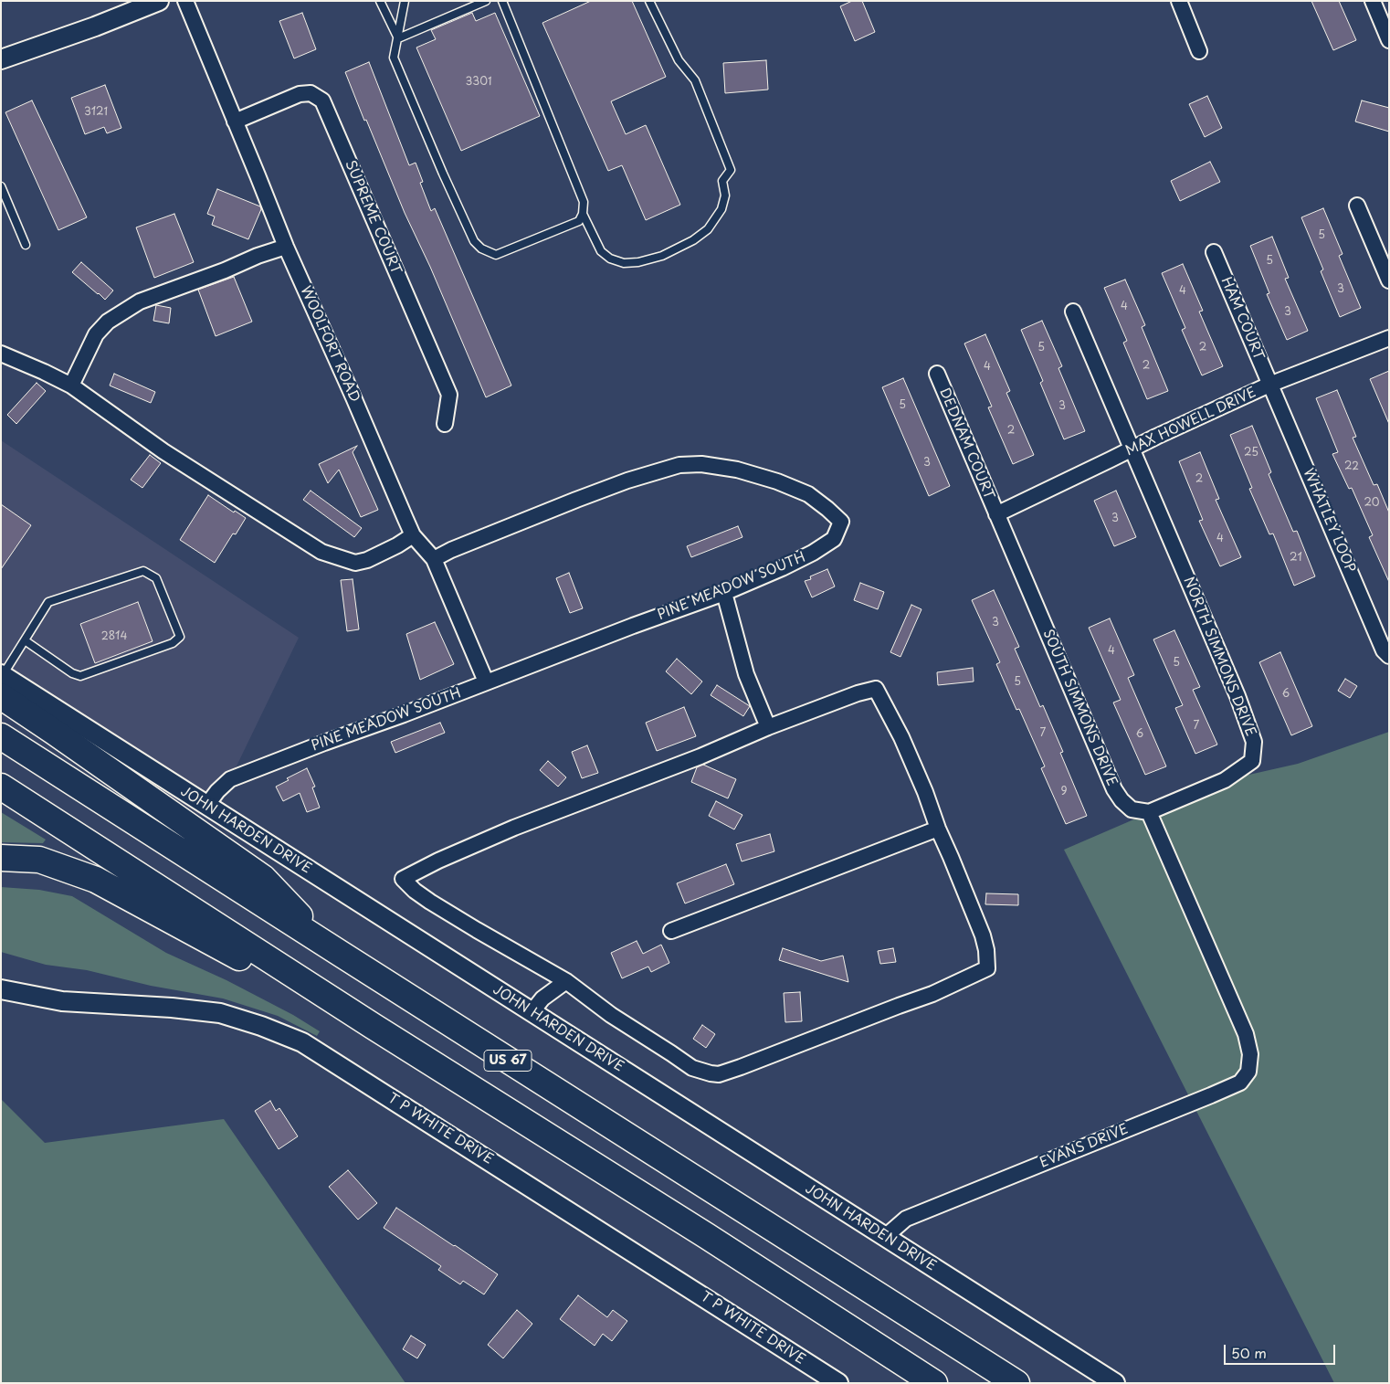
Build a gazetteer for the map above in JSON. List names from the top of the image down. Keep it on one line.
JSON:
{"streets":{"highway":["US 67"],"street":["SUPREME COURT","HAM COURT","WOOLFORT ROAD","MAX HOWELL DRIVE","DEDNAM COURT","WHATLEY LOOP","PINE MEADOW SOUTH","NORTH SIMMONS DRIVE","SOUTH SIMMONS DRIVE","JOHN HARDEN DRIVE","T P WHITE DRIVE","EVANS DRIVE"]},"crossings":[["SUPREME COURT","WOOLFORT ROAD"],["HAM COURT","MAX HOWELL DRIVE"],["HAM COURT","WHATLEY LOOP"],["WOOLFORT ROAD","PINE MEADOW SOUTH"],["MAX HOWELL DRIVE","DEDNAM COURT"],["MAX HOWELL DRIVE","WHATLEY LOOP"],["MAX HOWELL DRIVE","NORTH SIMMONS DRIVE"],["MAX HOWELL DRIVE","SOUTH SIMMONS DRIVE"],["DEDNAM COURT","SOUTH SIMMONS DRIVE"],["PINE MEADOW SOUTH","JOHN HARDEN DRIVE"],["NORTH SIMMONS DRIVE","SOUTH SIMMONS DRIVE"],["NORTH SIMMONS DRIVE","EVANS DRIVE"],["SOUTH SIMMONS DRIVE","EVANS DRIVE"],["JOHN HARDEN DRIVE","EVANS DRIVE"]],"house_numbers":["3301","3121","5","5","3","4","4","3","5","2","2","4","5","3","2","25","3","22","2","20","3","4","21","3","2814","4","5","5","6","7","7","6","9"],"scale_bar":"50 m"}
